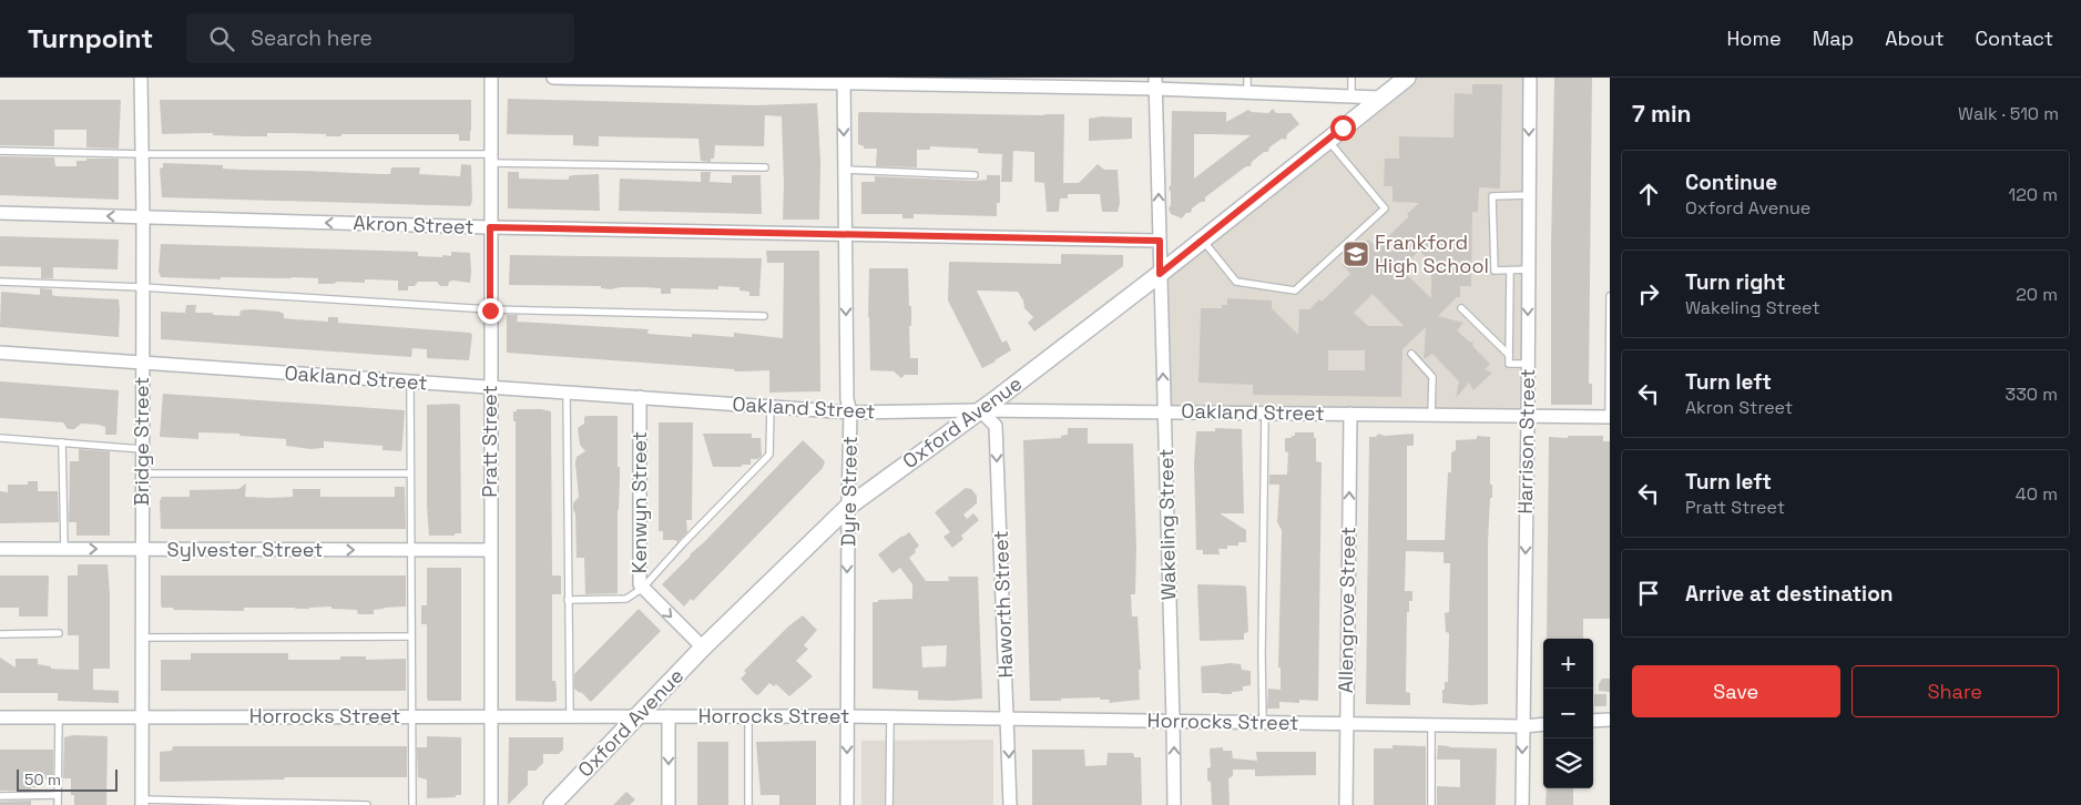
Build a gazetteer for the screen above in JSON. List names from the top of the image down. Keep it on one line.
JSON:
{"streets":{"street":["Akron Street","Oakland Street","Oxford Avenue","Bridge Street","Pratt Street","Harrison Street","Dyre Street","Kenwyn Street","Wakeling Street","Sylvester Street","Haworth Street","Allengrove Street","Horrocks Street"]},"crossings":[["Akron Street","Bridge Street"],["Akron Street","Pratt Street"],["Akron Street","Dyre Street"],["Akron Street","Wakeling Street"],["Oakland Street","Oxford Avenue"],["Oakland Street","Bridge Street"],["Oakland Street","Pratt Street"],["Oakland Street","Harrison Street"],["Oakland Street","Dyre Street"],["Oakland Street","Kenwyn Street"],["Oakland Street","Wakeling Street"],["Oakland Street","Haworth Street"],["Oakland Street","Allengrove Street"],["Oxford Avenue","Dyre Street"],["Oxford Avenue","Kenwyn Street"],["Oxford Avenue","Wakeling Street"],["Oxford Avenue","Haworth Street"],["Oxford Avenue","Horrocks Street"],["Bridge Street","Sylvester Street"],["Bridge Street","Horrocks Street"],["Pratt Street","Sylvester Street"],["Pratt Street","Horrocks Street"],["Harrison Street","Horrocks Street"],["Dyre Street","Horrocks Street"],["Wakeling Street","Horrocks Street"],["Haworth Street","Horrocks Street"],["Allengrove Street","Horrocks Street"]],"one_way":["Akron Street","Harrison Street","Dyre Street","Wakeling Street","Sylvester Street","Haworth Street","Allengrove Street"],"places":{"school or university":["Frankford High School"]},"scale_bar":"50 m","page":{"header":"Turnpoint","search":"Search here","nav":["Home","Map","About","Contact"],"heading":["7 min","Walk · 510 m"],"list":[["Continue","Oxford Avenue","120 m"],["Turn right","Wakeling Street","20 m"],["Turn left","Akron Street","330 m"],["Turn left","Pratt Street","40 m"],"Arrive at destination"],"map_buttons":["+","−"],"buttons":["Save","Share"],"scale":"50 m"}}
